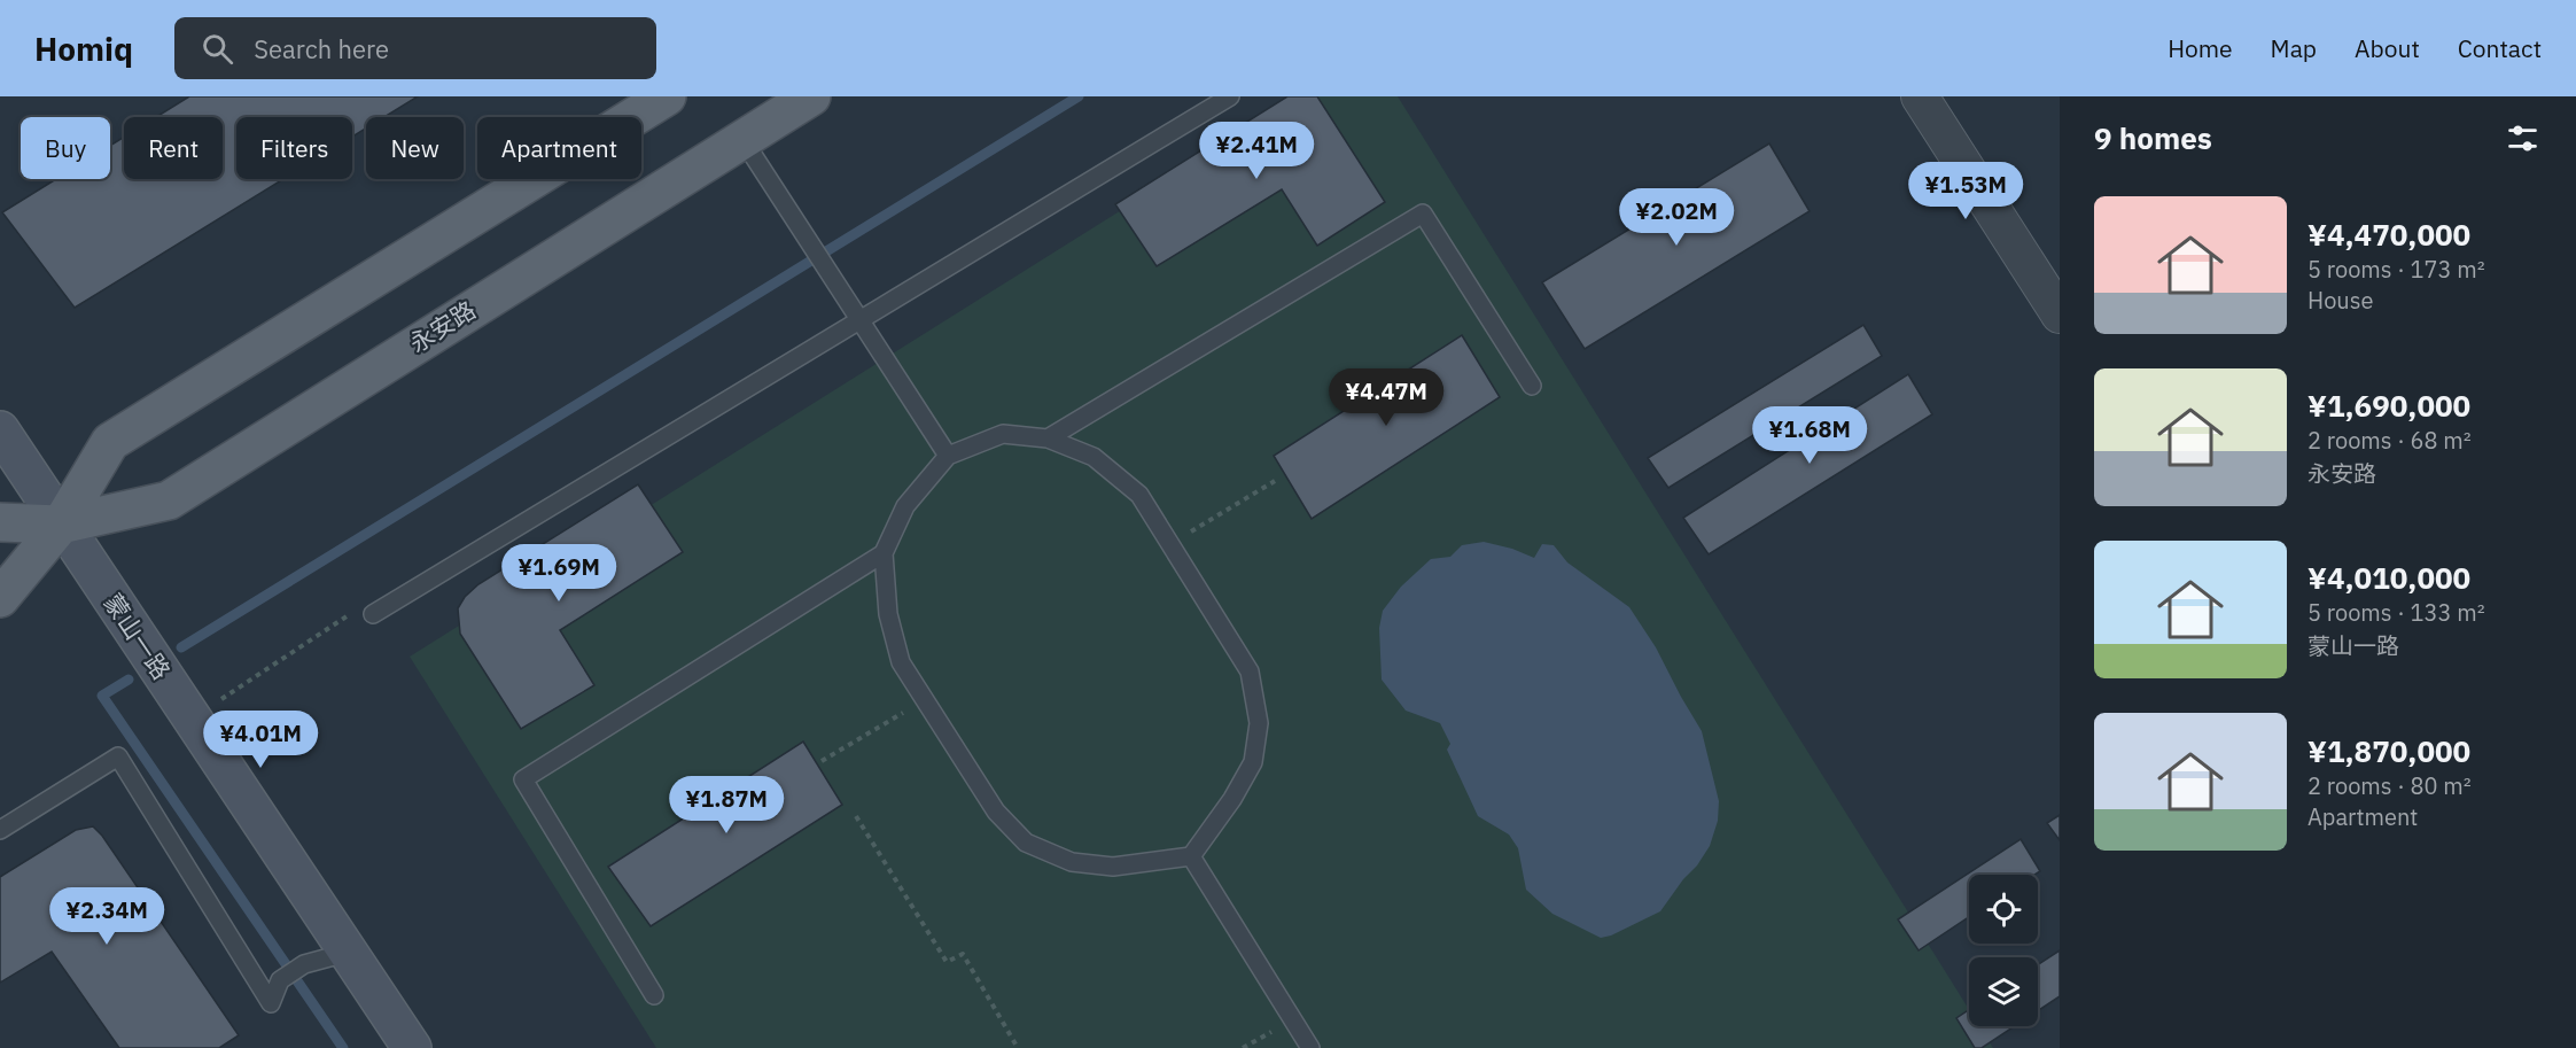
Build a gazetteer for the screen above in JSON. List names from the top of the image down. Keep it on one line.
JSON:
{"streets":{"main road":["永安路","蒙山一路"]},"crossings":[["永安路","蒙山一路"]],"page":{"header":"Homiq","search":"Search here","nav":["Home","Map","About","Contact"],"heading":"9 homes","chip":["Buy","Rent","Filters","New","Apartment"],"price":["¥2.41M","¥1.53M","¥2.02M","¥4.47M","¥1.68M","¥1.69M","¥4.01M","¥1.87M","¥2.34M"],"list":[{"name":"¥4,470,000","note":"5 rooms · 173 m² · House"},{"name":"¥1,690,000","note":"2 rooms · 68 m² · 永安路"},{"name":"¥4,010,000","note":"5 rooms · 133 m² · 蒙山一路"},{"name":"¥1,870,000","note":"2 rooms · 80 m² · Apartment"}]}}
